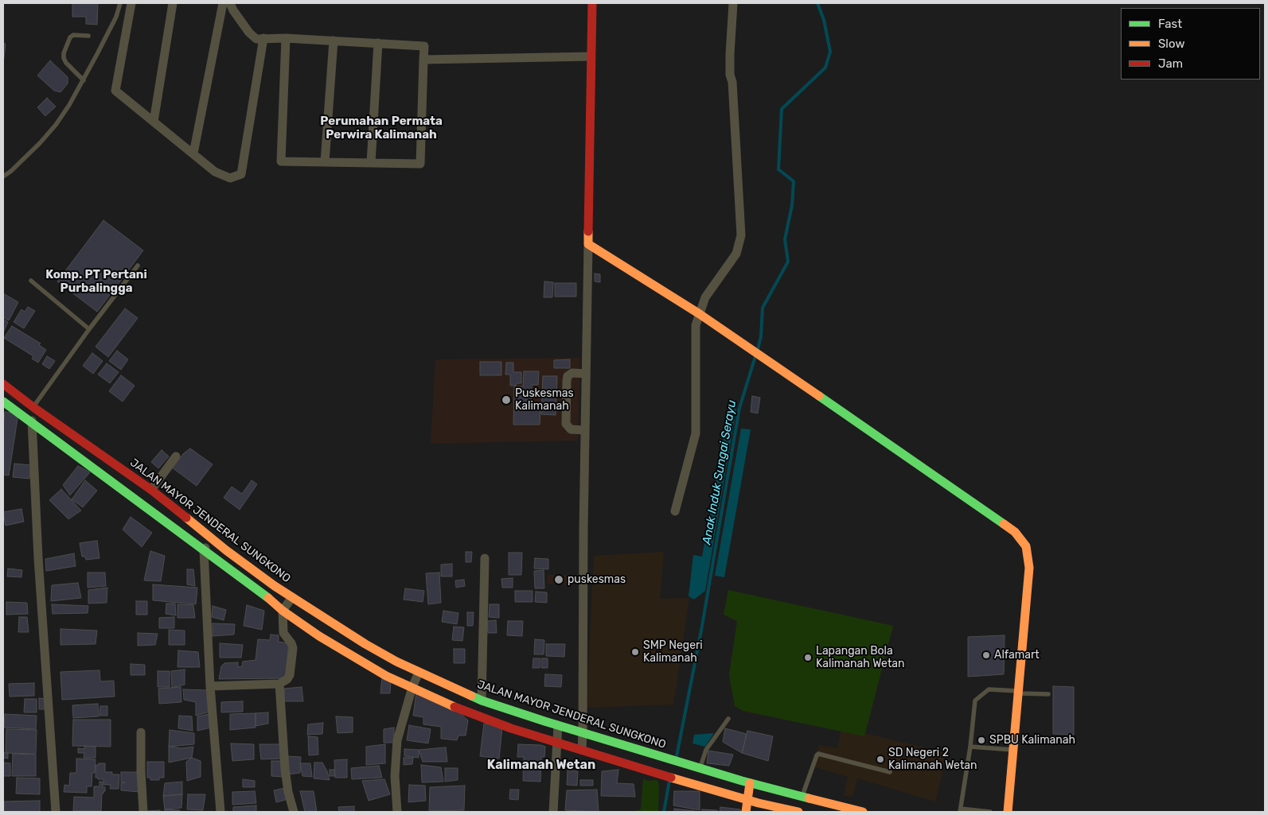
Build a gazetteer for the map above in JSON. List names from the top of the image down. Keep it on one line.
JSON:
{"streets":{"main road":["JALAN MAYOR JENDERAL SUNGKONO"]},"districts":["Perumahan Permata Perwira Kalimanah","Komp. PT Pertani Purbalingga","Kalimanah Wetan"],"water":["Anak Induk Sungai Serayu"],"places":["Puskesmas Kalimanah","puskesmas","SMP Negeri Kalimanah","Alfamart","Lapangan Bola Kalimanah Wetan","SPBU Kalimanah","SD Negeri 2 Kalimanah Wetan"],"legend":["Fast","Slow","Jam"]}
